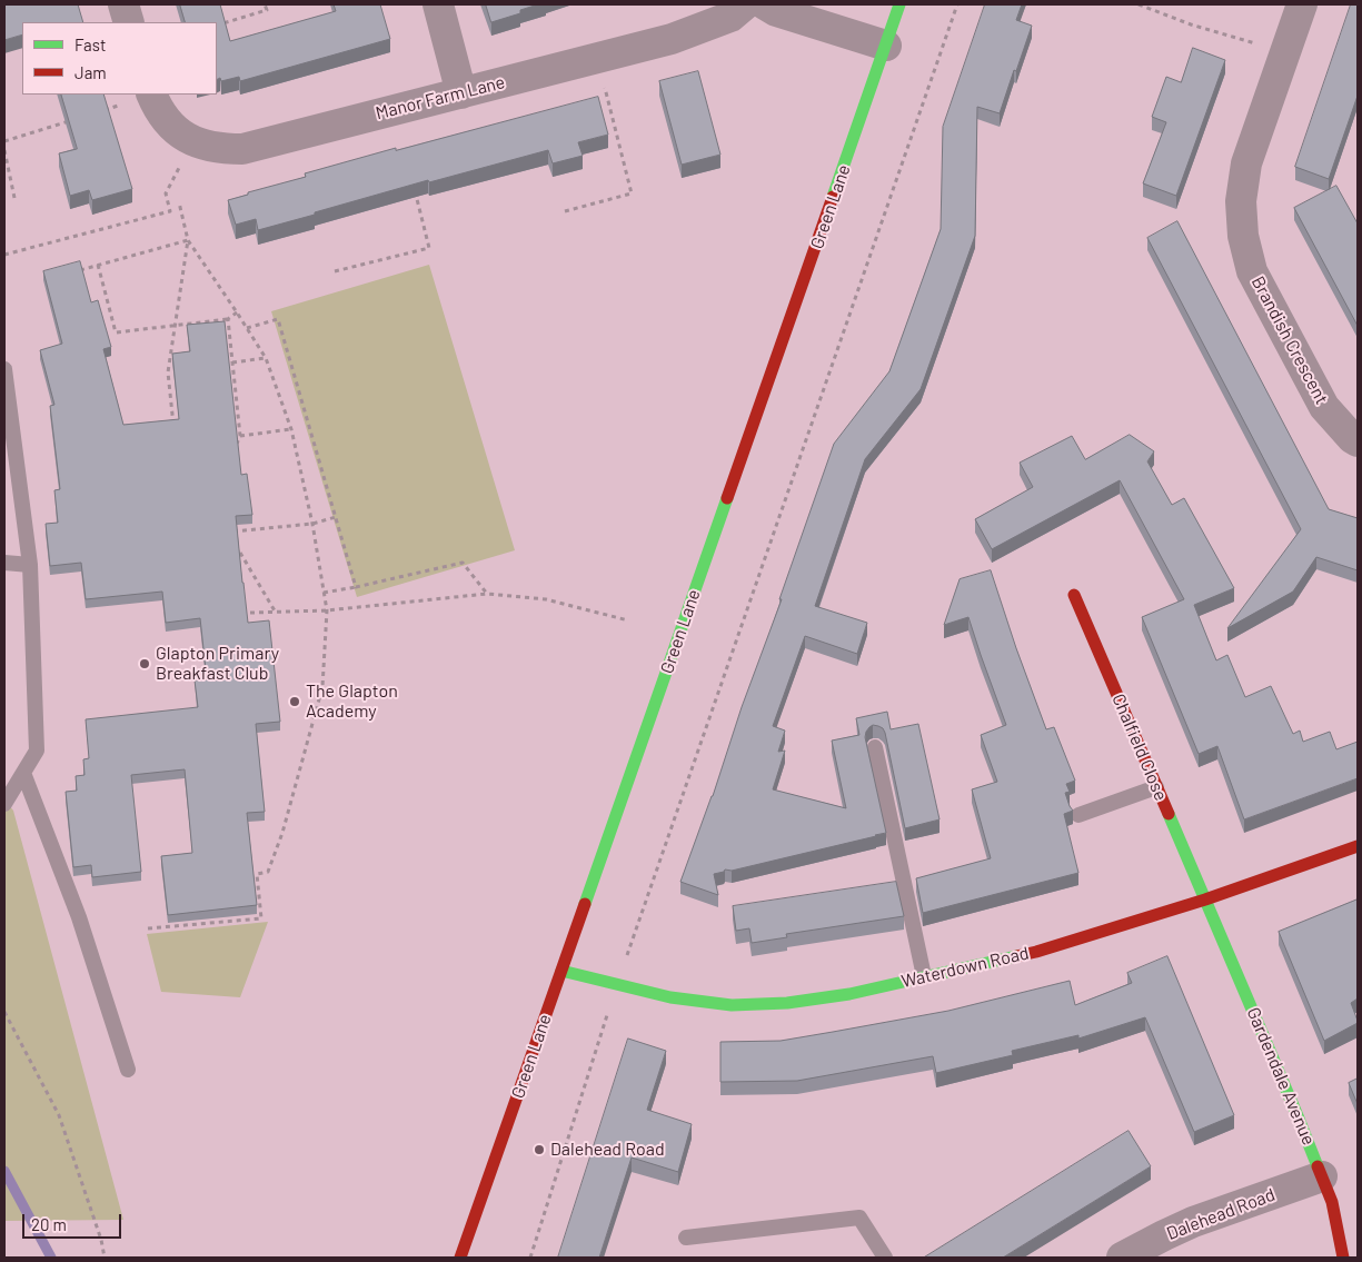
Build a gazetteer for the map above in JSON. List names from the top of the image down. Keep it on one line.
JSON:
{"streets":{"street":["Manor Farm Lane","Green Lane","Brandish Crescent","Chalfield Close","Waterdown Road","Gardendale Avenue","Dalehead Road"]},"crossings":[["Green Lane","Waterdown Road"],["Chalfield Close","Waterdown Road"],["Chalfield Close","Gardendale Avenue"],["Waterdown Road","Gardendale Avenue"],["Gardendale Avenue","Dalehead Road"]],"places":["Glapton Primary Breakfast Club","The Glapton Academy","Dalehead Road"],"legend":["Fast","Jam"],"scale_bar":"20 m"}
